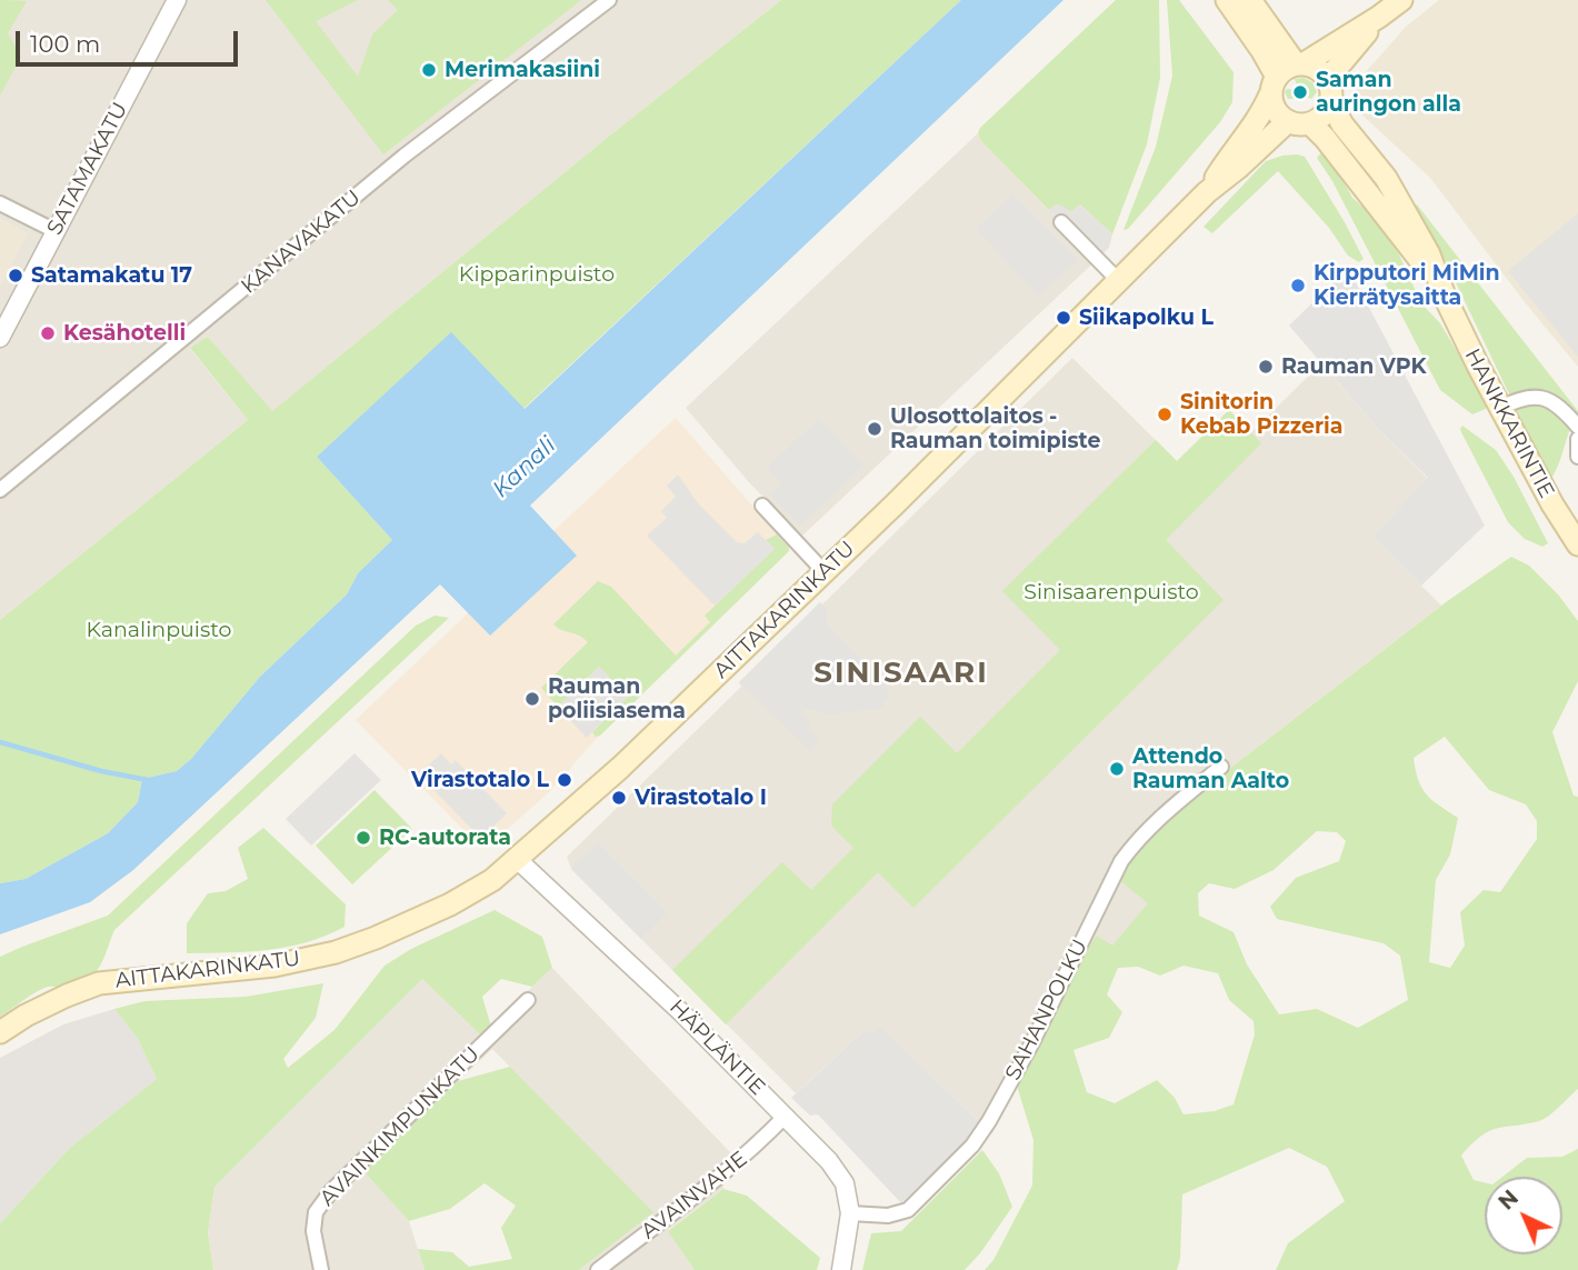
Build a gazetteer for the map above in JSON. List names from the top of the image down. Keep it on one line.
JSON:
{"streets":{"main road":["HANKKARINTIE","AITTAKARINKATU"],"street":["SATAMAKATU","KANAVAKATU","SAHANPOLKU","HÄPLÄNTIE","AVAINKIMPUNKATU","AVAINVAHE"]},"crossings":[["HANKKARINTIE","AITTAKARINKATU"],["AITTAKARINKATU","HÄPLÄNTIE"],["SAHANPOLKU","HÄPLÄNTIE"],["HÄPLÄNTIE","AVAINVAHE"]],"districts":["SINISAARI"],"water":["Kanali"],"parks":["Kipparinpuisto","Sinisaarenpuisto","Kanalinpuisto"],"places":["Merimakasiini","Saman auringon alla","Satamakatu 17","Kirpputori MiMin Kierrätysaitta","Siikapolku L","Kesähotelli","Rauman VPK","Sinitorin Kebab Pizzeria","Ulosottolaitos - Rauman toimipiste","Rauman poliisiasema","Attendo Rauman Aalto","Virastotalo L","Virastotalo I","RC-autorata"],"scale_bar":"100 m","north":"top left"}
